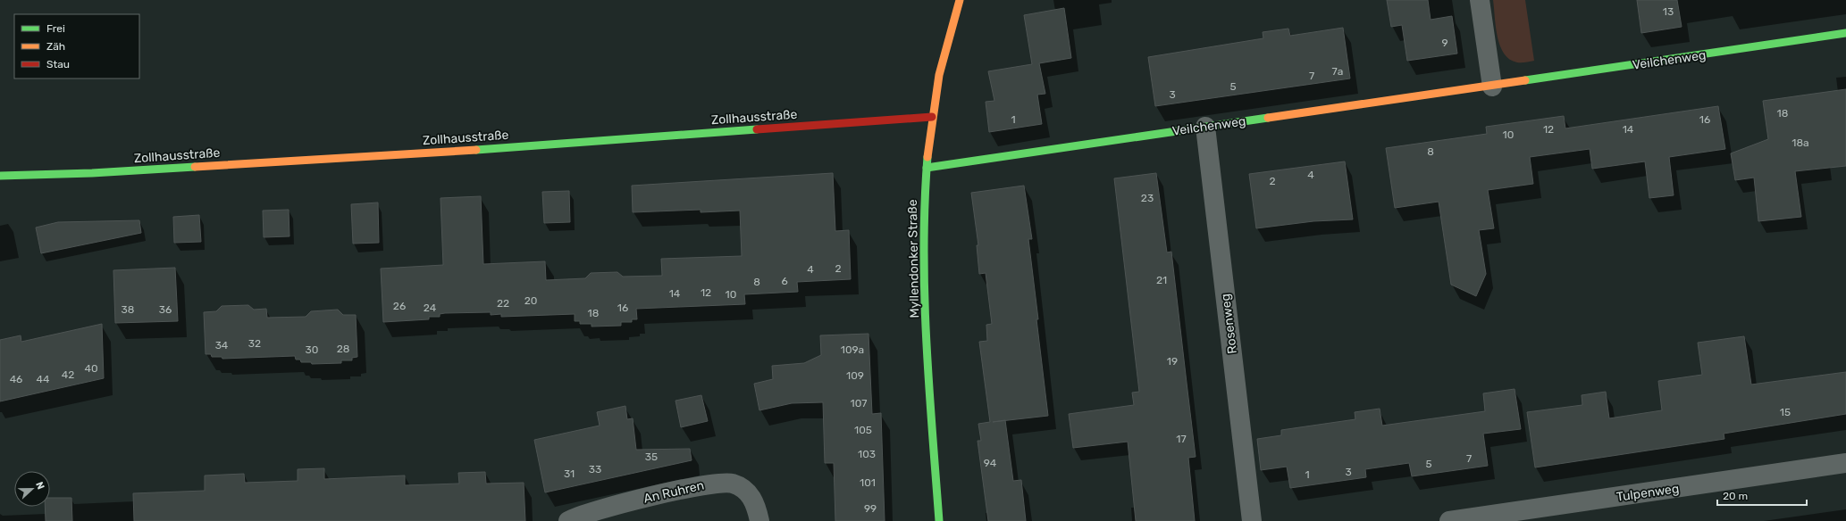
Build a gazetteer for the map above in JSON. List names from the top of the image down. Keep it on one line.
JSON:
{"streets":{"street":["Veilchenweg","Zollhausstraße","Myllendonker Straße","Rosenweg","An Ruhren","Tulpenweg"]},"crossings":[["Veilchenweg","Myllendonker Straße"],["Veilchenweg","Rosenweg"],["Zollhausstraße","Myllendonker Straße"]],"house_numbers":["13","9","7a","7","5","3","18","1","16","12","14","10","18a","8","4","2","23","2","4","21","6","8","12","14","10","20","22","26","24","16","38","36","18","32","34","28","30","109a","19","40","42","109","46","44","107","15","105","17","103","35","7","94","5","33","3","31","1","101","99"],"legend":["Frei","Zäh","Stau"],"scale_bar":"20 m","north":"right"}
